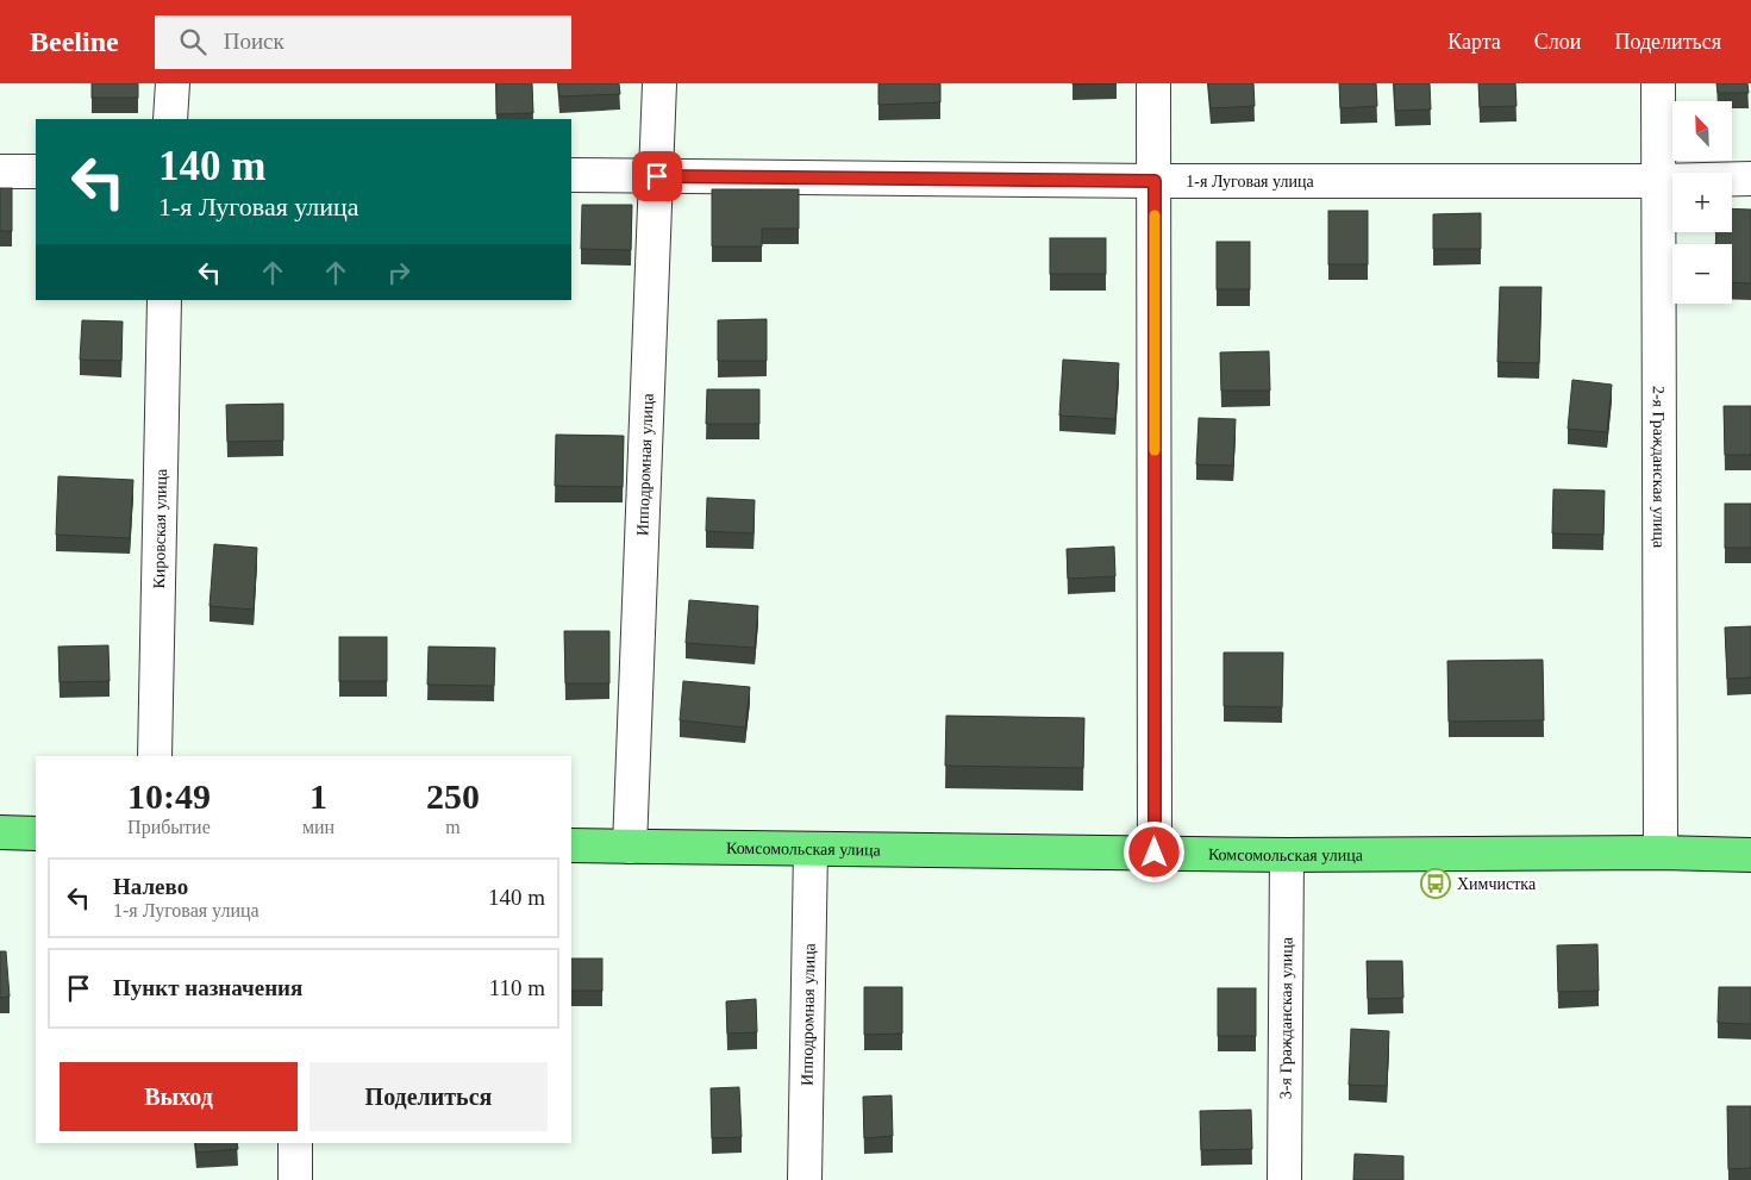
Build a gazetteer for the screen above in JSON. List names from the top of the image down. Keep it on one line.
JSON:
{"streets":{"main road":["Комсомольская улица"],"street":["1-я Луговая улица","Ипподромная улица","2-я Гражданская улица","Кировская улица","3-я Гражданская улица"]},"crossings":[["1-я Луговая улица","Ипподромная улица"],["1-я Луговая улица","2-я Гражданская улица"],["Ипподромная улица","Комсомольская улица"],["2-я Гражданская улица","Комсомольская улица"],["Комсомольская улица","3-я Гражданская улица"]],"places":{"bus stop":["Химчистка"]},"north":"top left","page":{"header":"Beeline","search":"Поиск","nav":["Карта","Слои","Поделиться"],"map_buttons":["+","−"],"turn":["140 m","1-я Луговая улица"],"eta":["10:49","Прибытие","1","мин","250","m"],"list":[{"name":"Налево","note":"1-я Луговая улица","value":"140 m"},{"name":"Пункт назначения","value":"110 m"}],"buttons":["Выход","Поделиться"]}}
